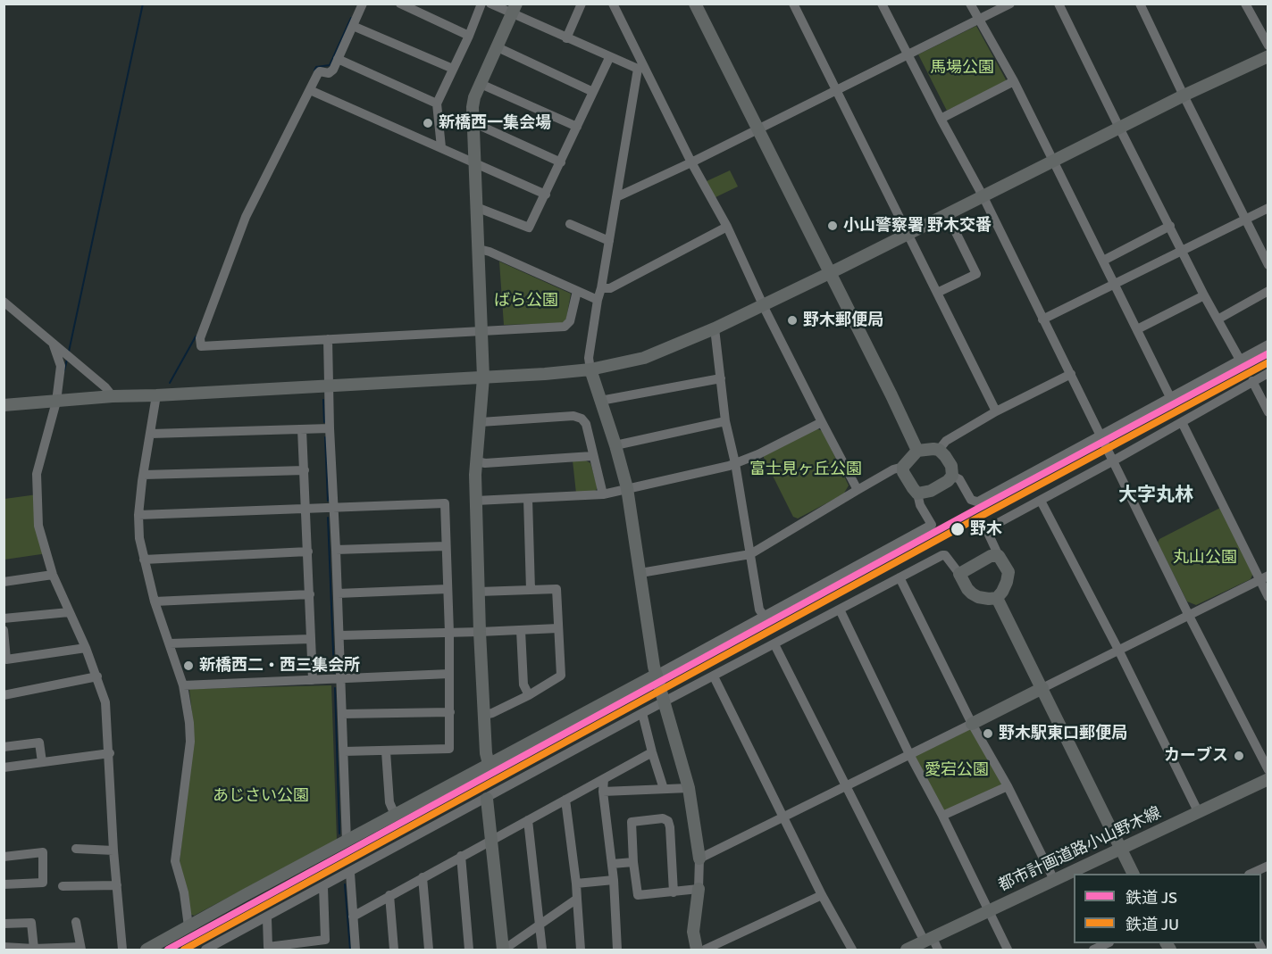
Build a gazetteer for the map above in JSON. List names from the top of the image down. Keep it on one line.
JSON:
{"streets":{"street":["都市計画道路小山野木線"]},"districts":["大字丸林"],"parks":["馬場公園","ばら公園","富士見ヶ丘公園","丸山公園","愛宕公園","あじさい公園"],"places":["新橋西一集会場","小山警察署 野木交番","野木郵便局","野木","新橋西二・西三集会所","野木駅東口郵便局","カーブス"],"lines":["rail line JS","rail line JU"],"legend":["鉄道 JS","鉄道 JU"]}
